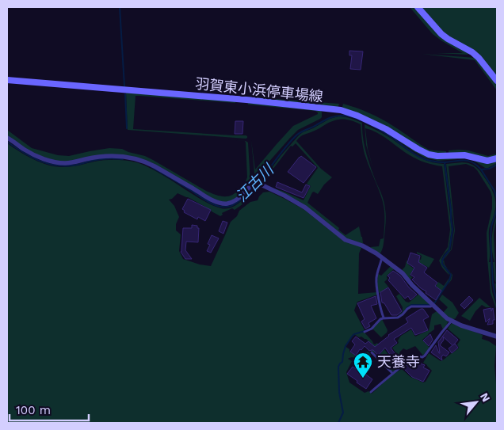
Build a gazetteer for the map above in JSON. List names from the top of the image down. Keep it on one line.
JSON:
{"streets":{"main road":["羽賀東小浜停車場線"]},"water":["江古川"],"places":{"temple":["天養寺"]},"scale_bar":"100 m","north":"top right"}
